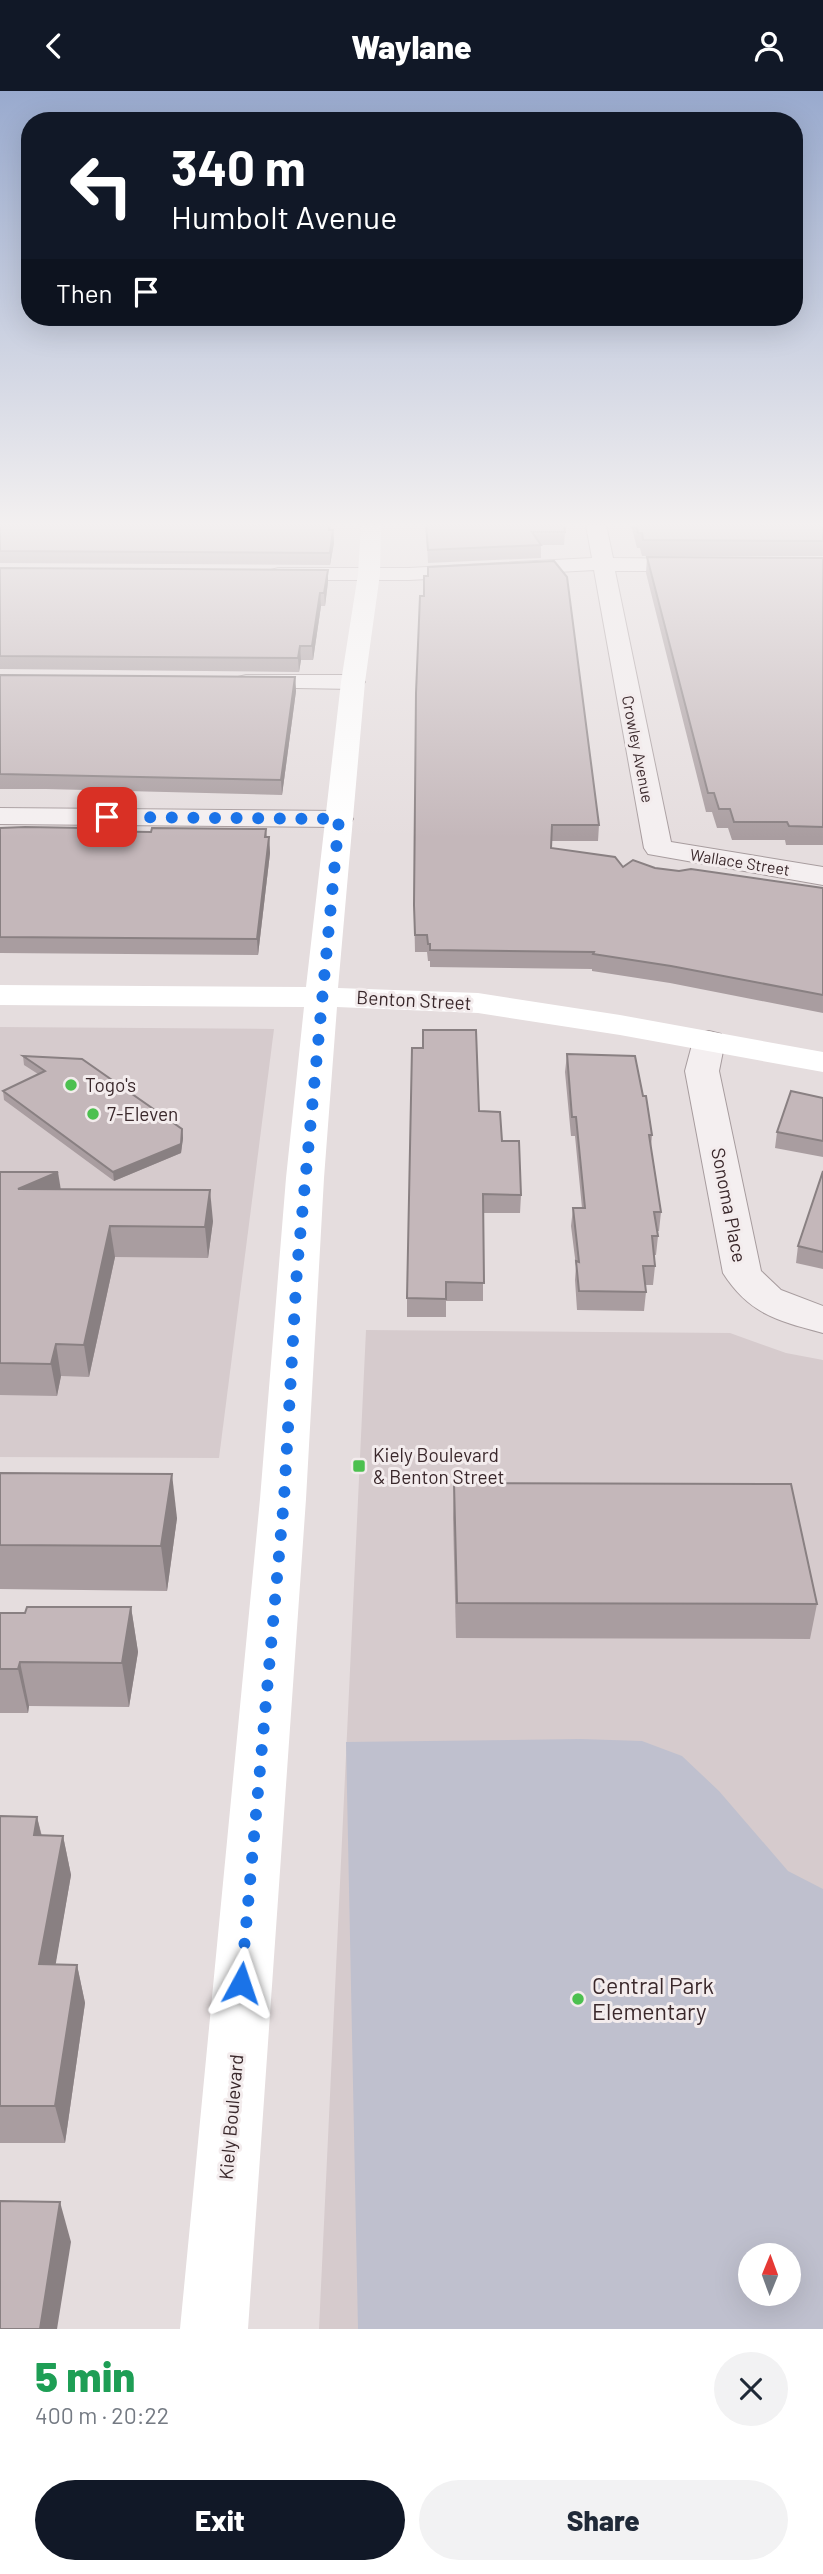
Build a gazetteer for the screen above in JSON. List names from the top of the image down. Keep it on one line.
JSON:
{"streets":{"main road":["Benton Street","Kiely Boulevard"],"street":["Crowley Avenue","Wallace Street","Sonoma Place"]},"crossings":[["Crowley Avenue","Wallace Street"],["Benton Street","Sonoma Place"],["Benton Street","Kiely Boulevard"]],"places":{"other":["Togo's","7-Eleven","Central Park Elementary"],"transit":["Kiely Boulevard & Benton Street"]},"north":"top","page":{"header":"Waylane","turn":["340 m","Humbolt Avenue"],"then":"Then","heading":["5 min","400 m · 20:22"],"buttons":["Exit","Share"]}}
